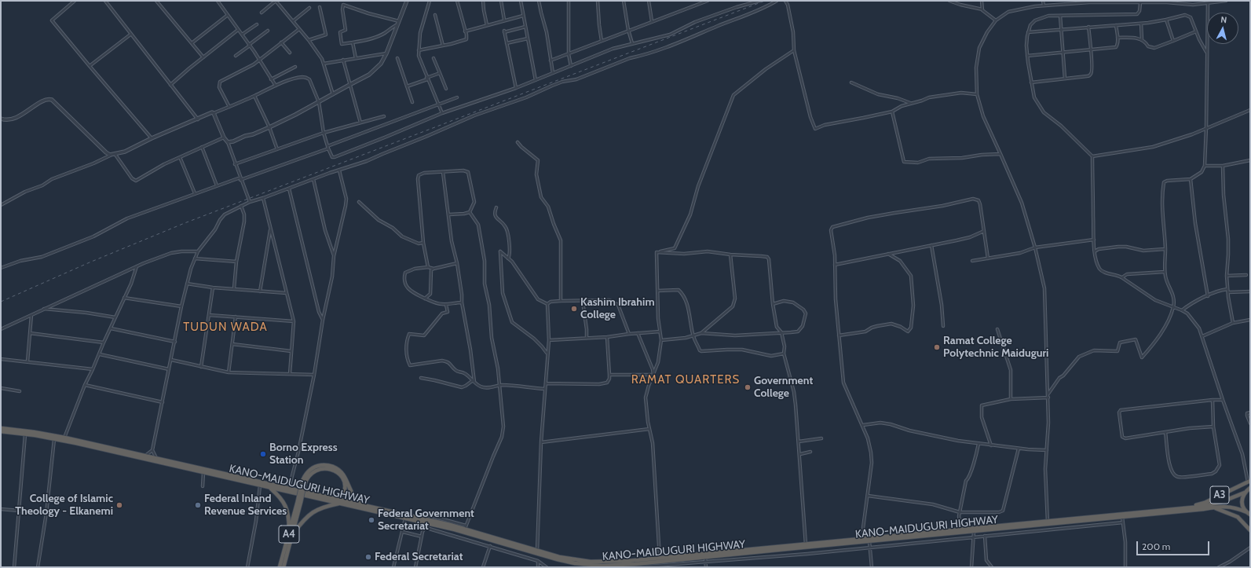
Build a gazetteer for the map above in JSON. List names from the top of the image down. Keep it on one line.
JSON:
{"streets":{"highway":["KANO-MAIDUGURI HIGHWAY","A3","A4"]},"crossings":[["KANO-MAIDUGURI HIGHWAY","A3"],["KANO-MAIDUGURI HIGHWAY","A4"]],"districts":["TUDUN WADA","RAMAT QUARTERS"],"places":["Kashim Ibrahim College","Ramat College Polytechnic Maiduguri","Government College","Borno Express Station","College of Islamic Theology - Elkanemi","Federal Inland Revenue Services","Federal Government Secretariat","Federal Secretariat"],"scale_bar":"200 m","north":"top"}
